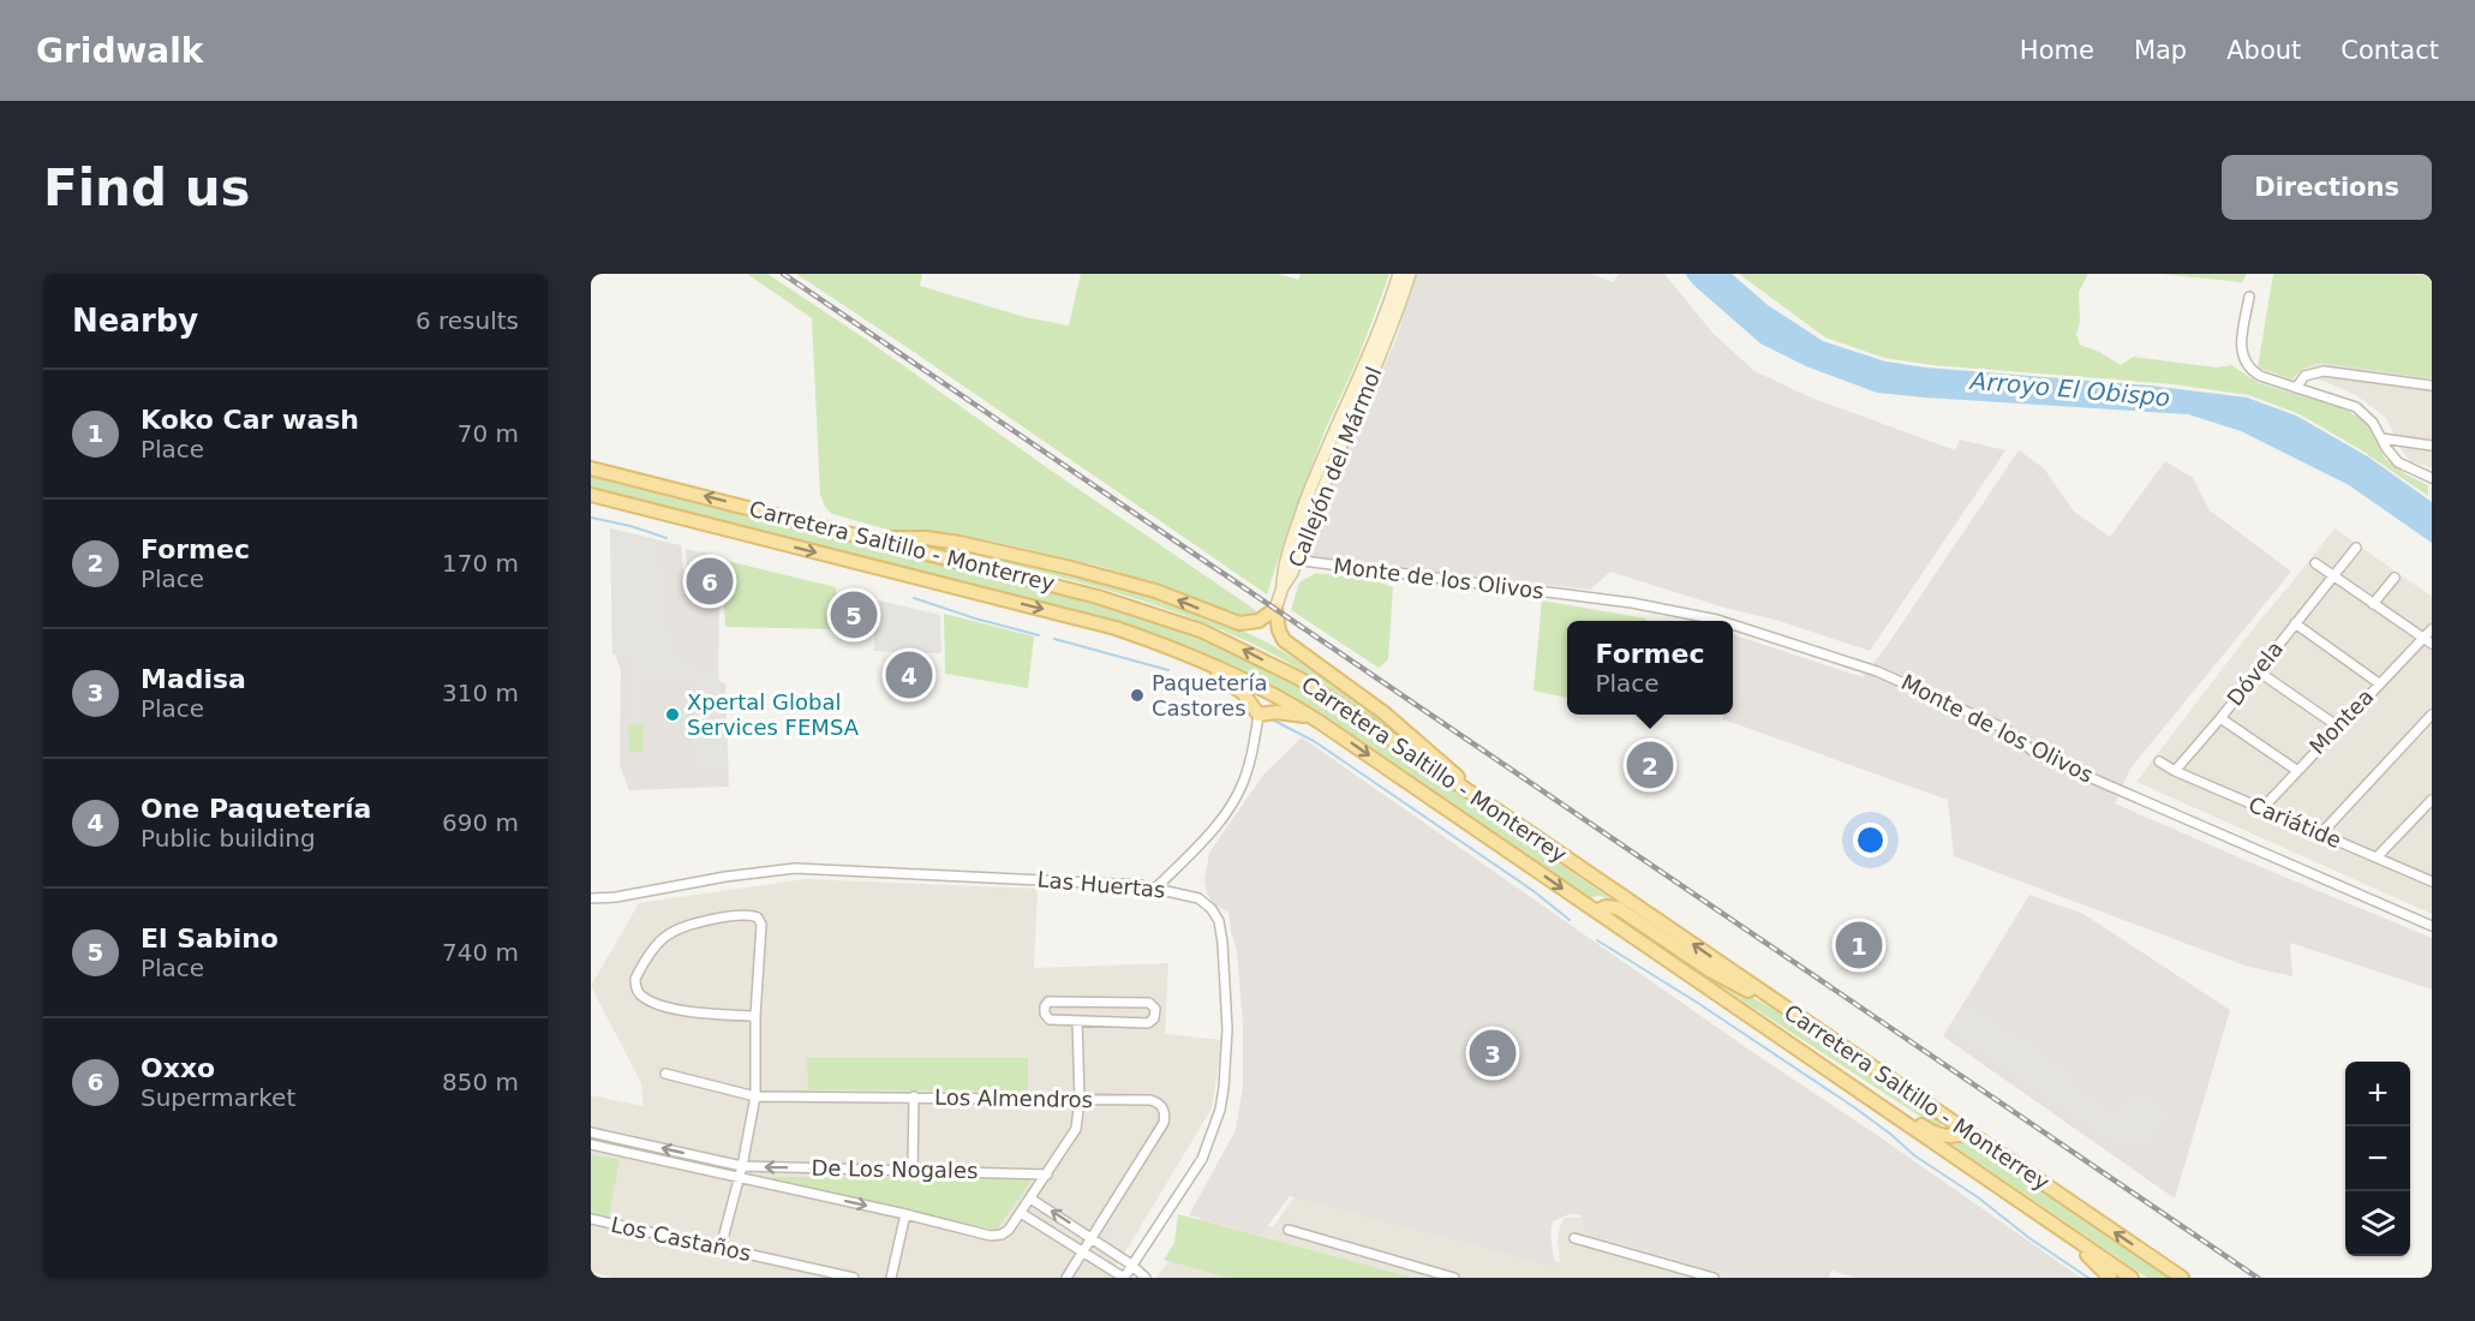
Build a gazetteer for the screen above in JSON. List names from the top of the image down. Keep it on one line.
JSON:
{"streets":{"main road":["Carretera Saltillo - Monterrey"],"street":["Callejón del Mármol","Monte de los Olivos","Dóvela","Montea","Cariátide","Las Huertas","Los Almendros","De Los Nogales","Los Castaños"]},"crossings":[["Callejón del Mármol","Monte de los Olivos"],["Dóvela","Cariátide"],["Montea","Cariátide"]],"water":["Arroyo El Obispo"],"places":["Paquetería Castores","Xpertal Global Services FEMSA"],"page":{"header":"Gridwalk","nav":["Home","Map","About","Contact"],"buttons":"Directions","title":"Find us","heading":["Nearby","6 results"],"list":[{"mark":"1","name":"Koko Car wash","note":"Place","value":"70 m"},{"mark":"2","name":"Formec","note":"Place","value":"170 m"},{"mark":"3","name":"Madisa","note":"Place","value":"310 m"},{"mark":"4","name":"One Paquetería","note":"Public building","value":"690 m"},{"mark":"5","name":"El Sabino","note":"Place","value":"740 m"},{"mark":"6","name":"Oxxo","note":"Supermarket","value":"850 m"}],"pins":["6","5","4","2","1","3"],"popup":["Formec","Place"],"map_buttons":["+","−"]}}
